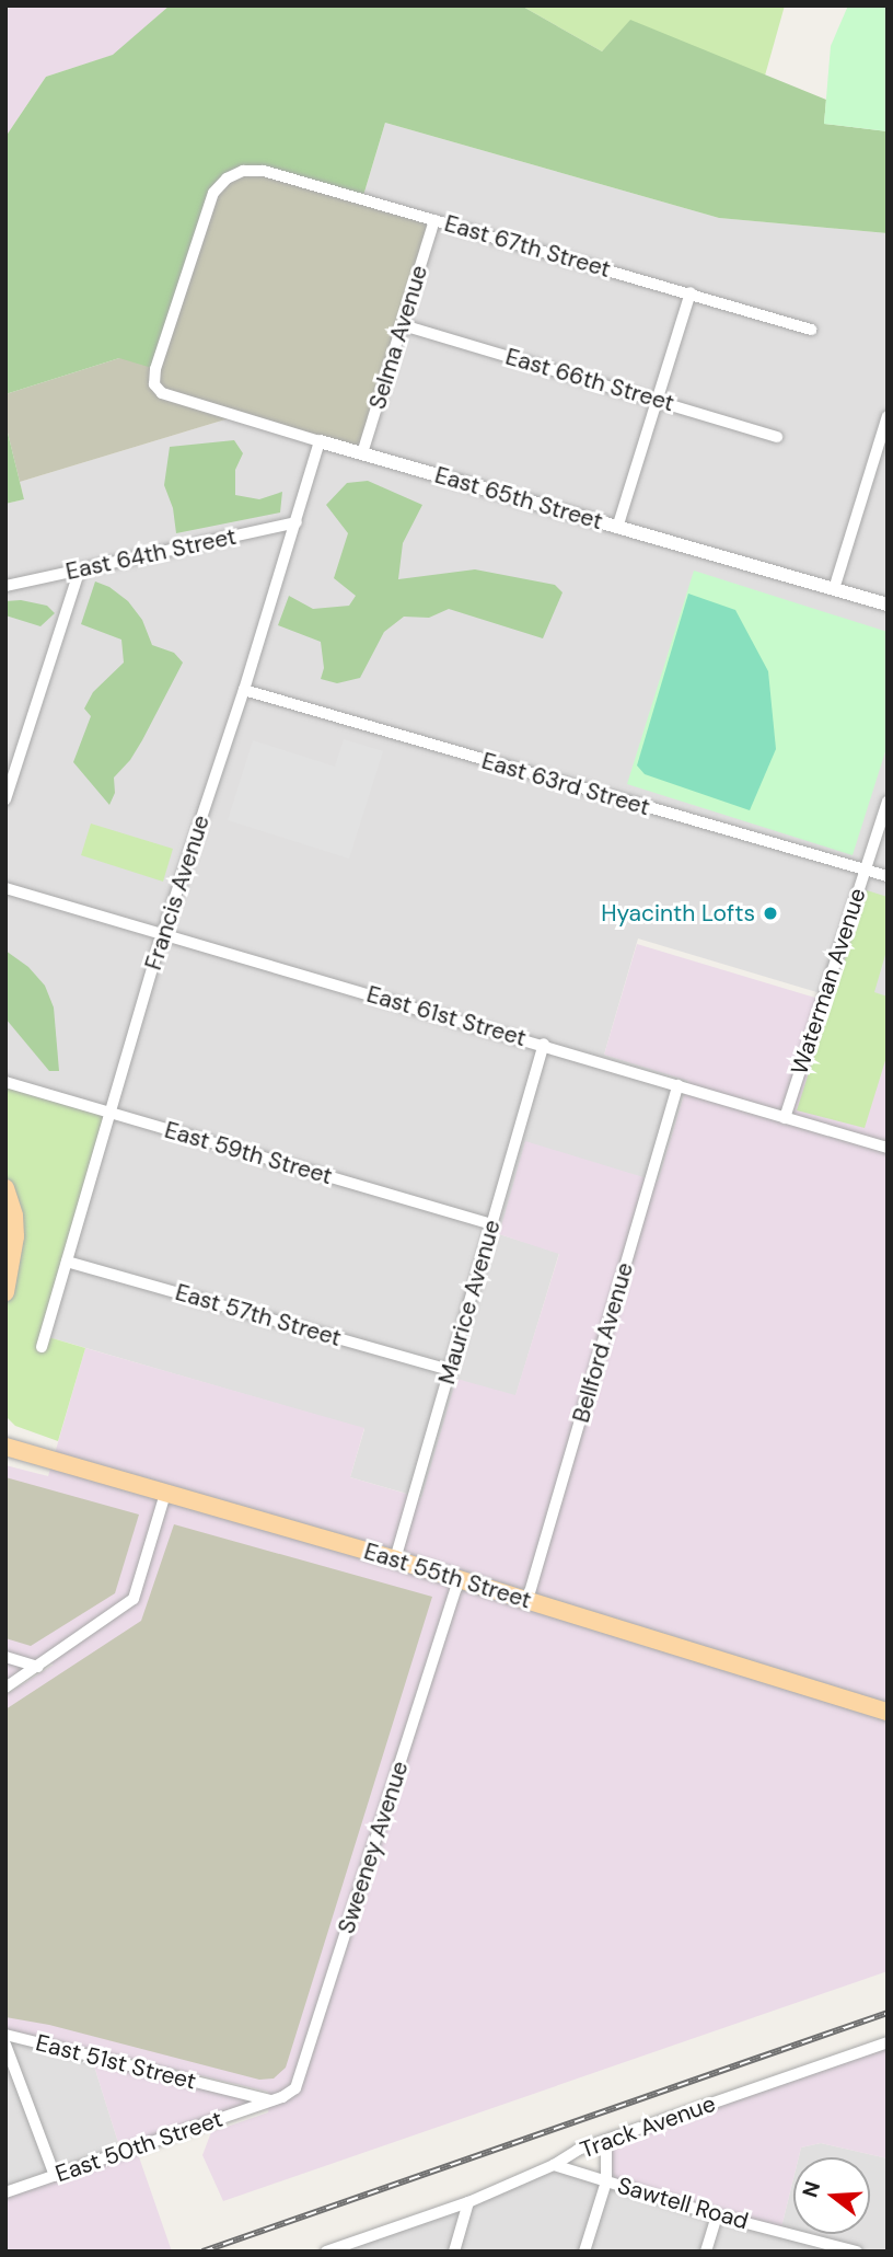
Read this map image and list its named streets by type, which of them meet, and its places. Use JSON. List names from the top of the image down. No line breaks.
{"streets":{"main road":["East 55th Street"],"street":["East 67th Street","Selma Avenue","East 66th Street","East 65th Street","East 64th Street","East 63rd Street","Francis Avenue","Waterman Avenue","East 61st Street","East 59th Street","Maurice Avenue","East 57th Street","Bellford Avenue","Sweeney Avenue","East 51st Street","Track Avenue","East 50th Street","Sawtell Road"]},"crossings":[["East 67th Street","Selma Avenue"],["East 67th Street","East 65th Street"],["Selma Avenue","East 66th Street"],["Selma Avenue","East 65th Street"],["East 65th Street","Francis Avenue"],["East 64th Street","Francis Avenue"],["East 63rd Street","Francis Avenue"],["East 63rd Street","Waterman Avenue"],["Francis Avenue","East 61st Street"],["Francis Avenue","East 59th Street"],["Francis Avenue","East 57th Street"],["Waterman Avenue","East 61st Street"],["East 61st Street","Maurice Avenue"],["East 61st Street","Bellford Avenue"],["East 59th Street","Maurice Avenue"],["Maurice Avenue","East 57th Street"],["Maurice Avenue","East 55th Street"],["Bellford Avenue","East 55th Street"],["East 55th Street","Sweeney Avenue"],["Sweeney Avenue","East 51st Street"],["Sweeney Avenue","East 50th Street"],["East 51st Street","East 50th Street"],["Track Avenue","Sawtell Road"]],"places":["Hyacinth Lofts"],"north":"left"}
